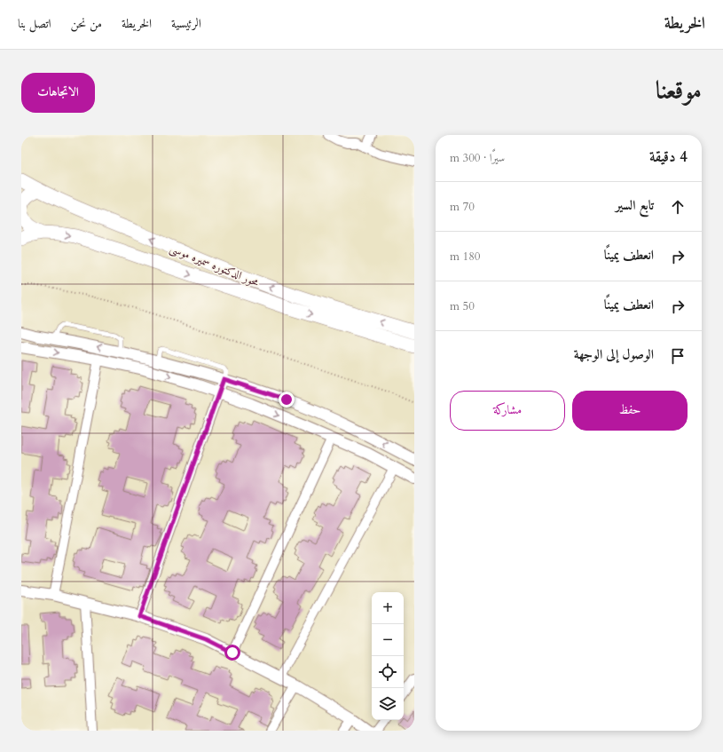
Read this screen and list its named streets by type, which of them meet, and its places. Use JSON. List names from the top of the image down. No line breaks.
{"streets":{"main road":["محور الدكتوره سميره موسى"]},"page":{"header":"الخريطة","nav":["الرئيسية","الخريطة","من نحن","اتصل بنا"],"title":"موقعنا","buttons":["الاتجاهات",["حفظ","مشاركة"]],"heading":["4 دقيقة","سيرًا · 300 m"],"list":[["تابع السير","70 m"],["انعطف يمينًا","180 m"],["انعطف يمينًا","50 m"],"الوصول إلى الوجهة"],"map_buttons":["+","−"]}}
